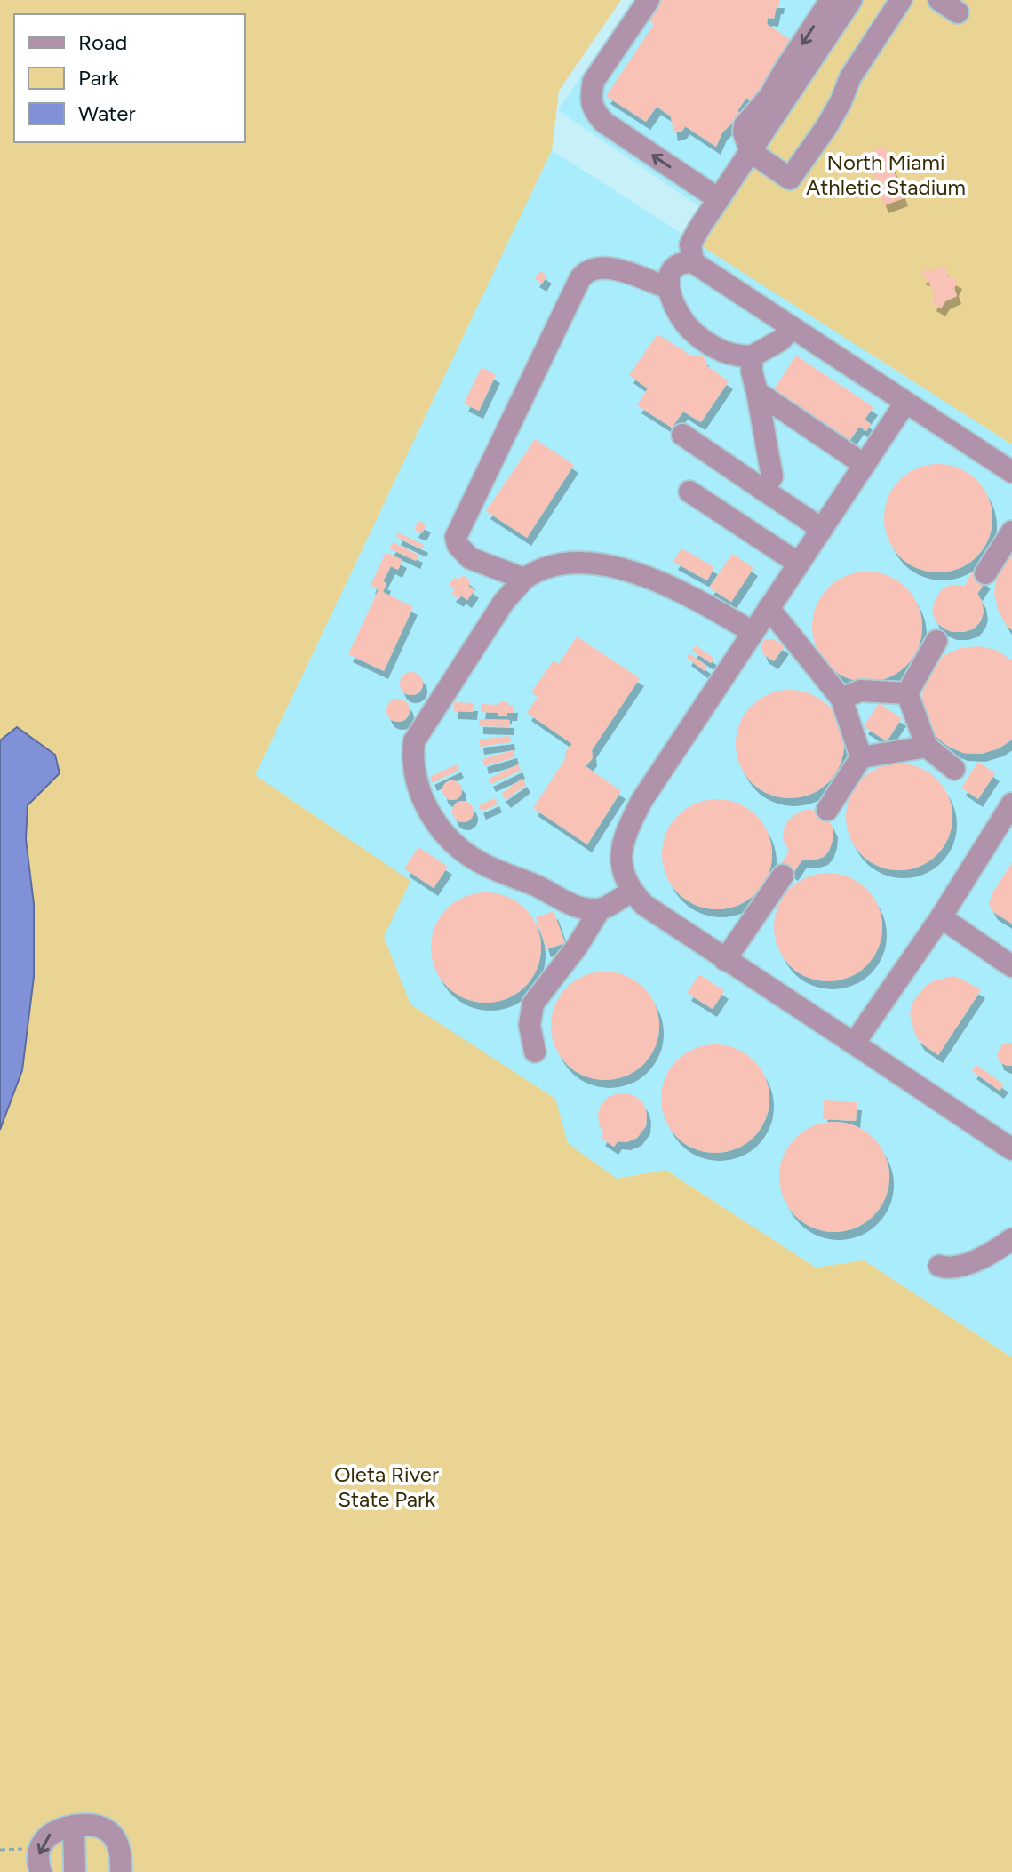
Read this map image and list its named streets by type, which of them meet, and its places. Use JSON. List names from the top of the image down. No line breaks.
{"parks":["North Miami Athletic Stadium","Oleta River State Park"],"legend":["Road","Park","Water"]}
